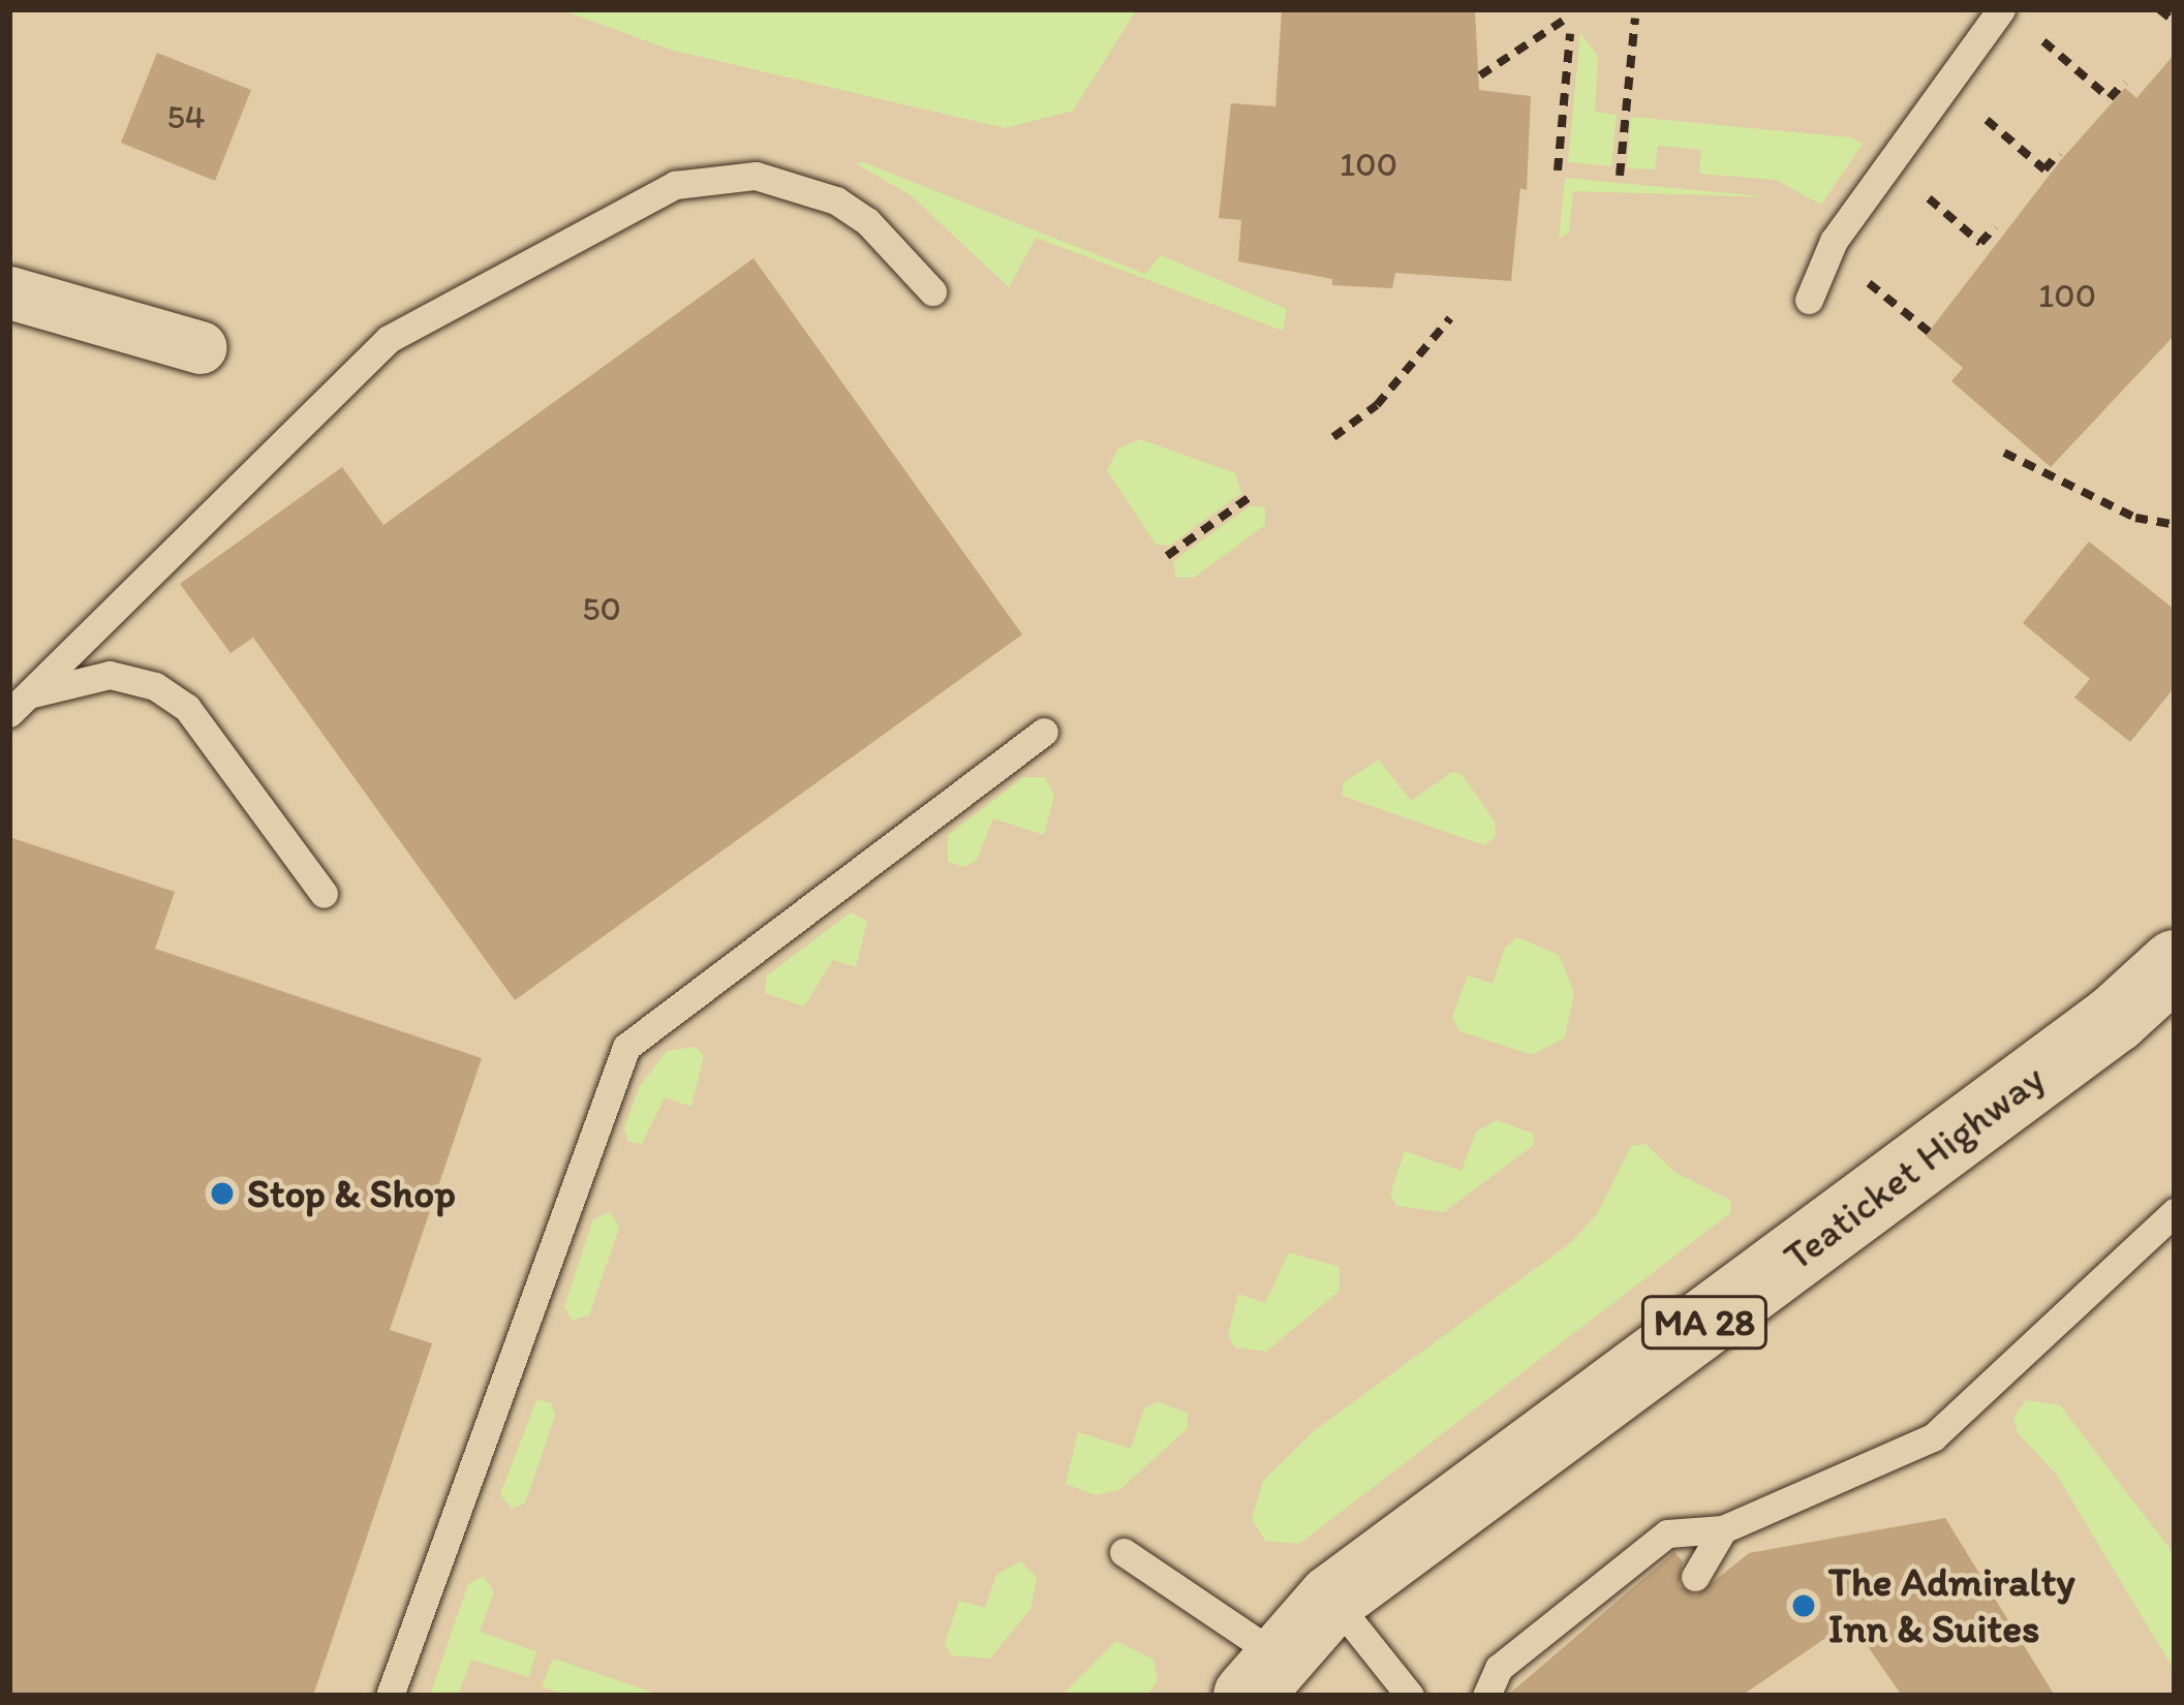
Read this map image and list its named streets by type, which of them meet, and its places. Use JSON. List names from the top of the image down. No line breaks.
{"streets":{"main road":["Teaticket Highway","MA 28"]},"places":["Stop & Shop","The Admiralty Inn & Suites"],"house_numbers":["54","100","100","50"]}
